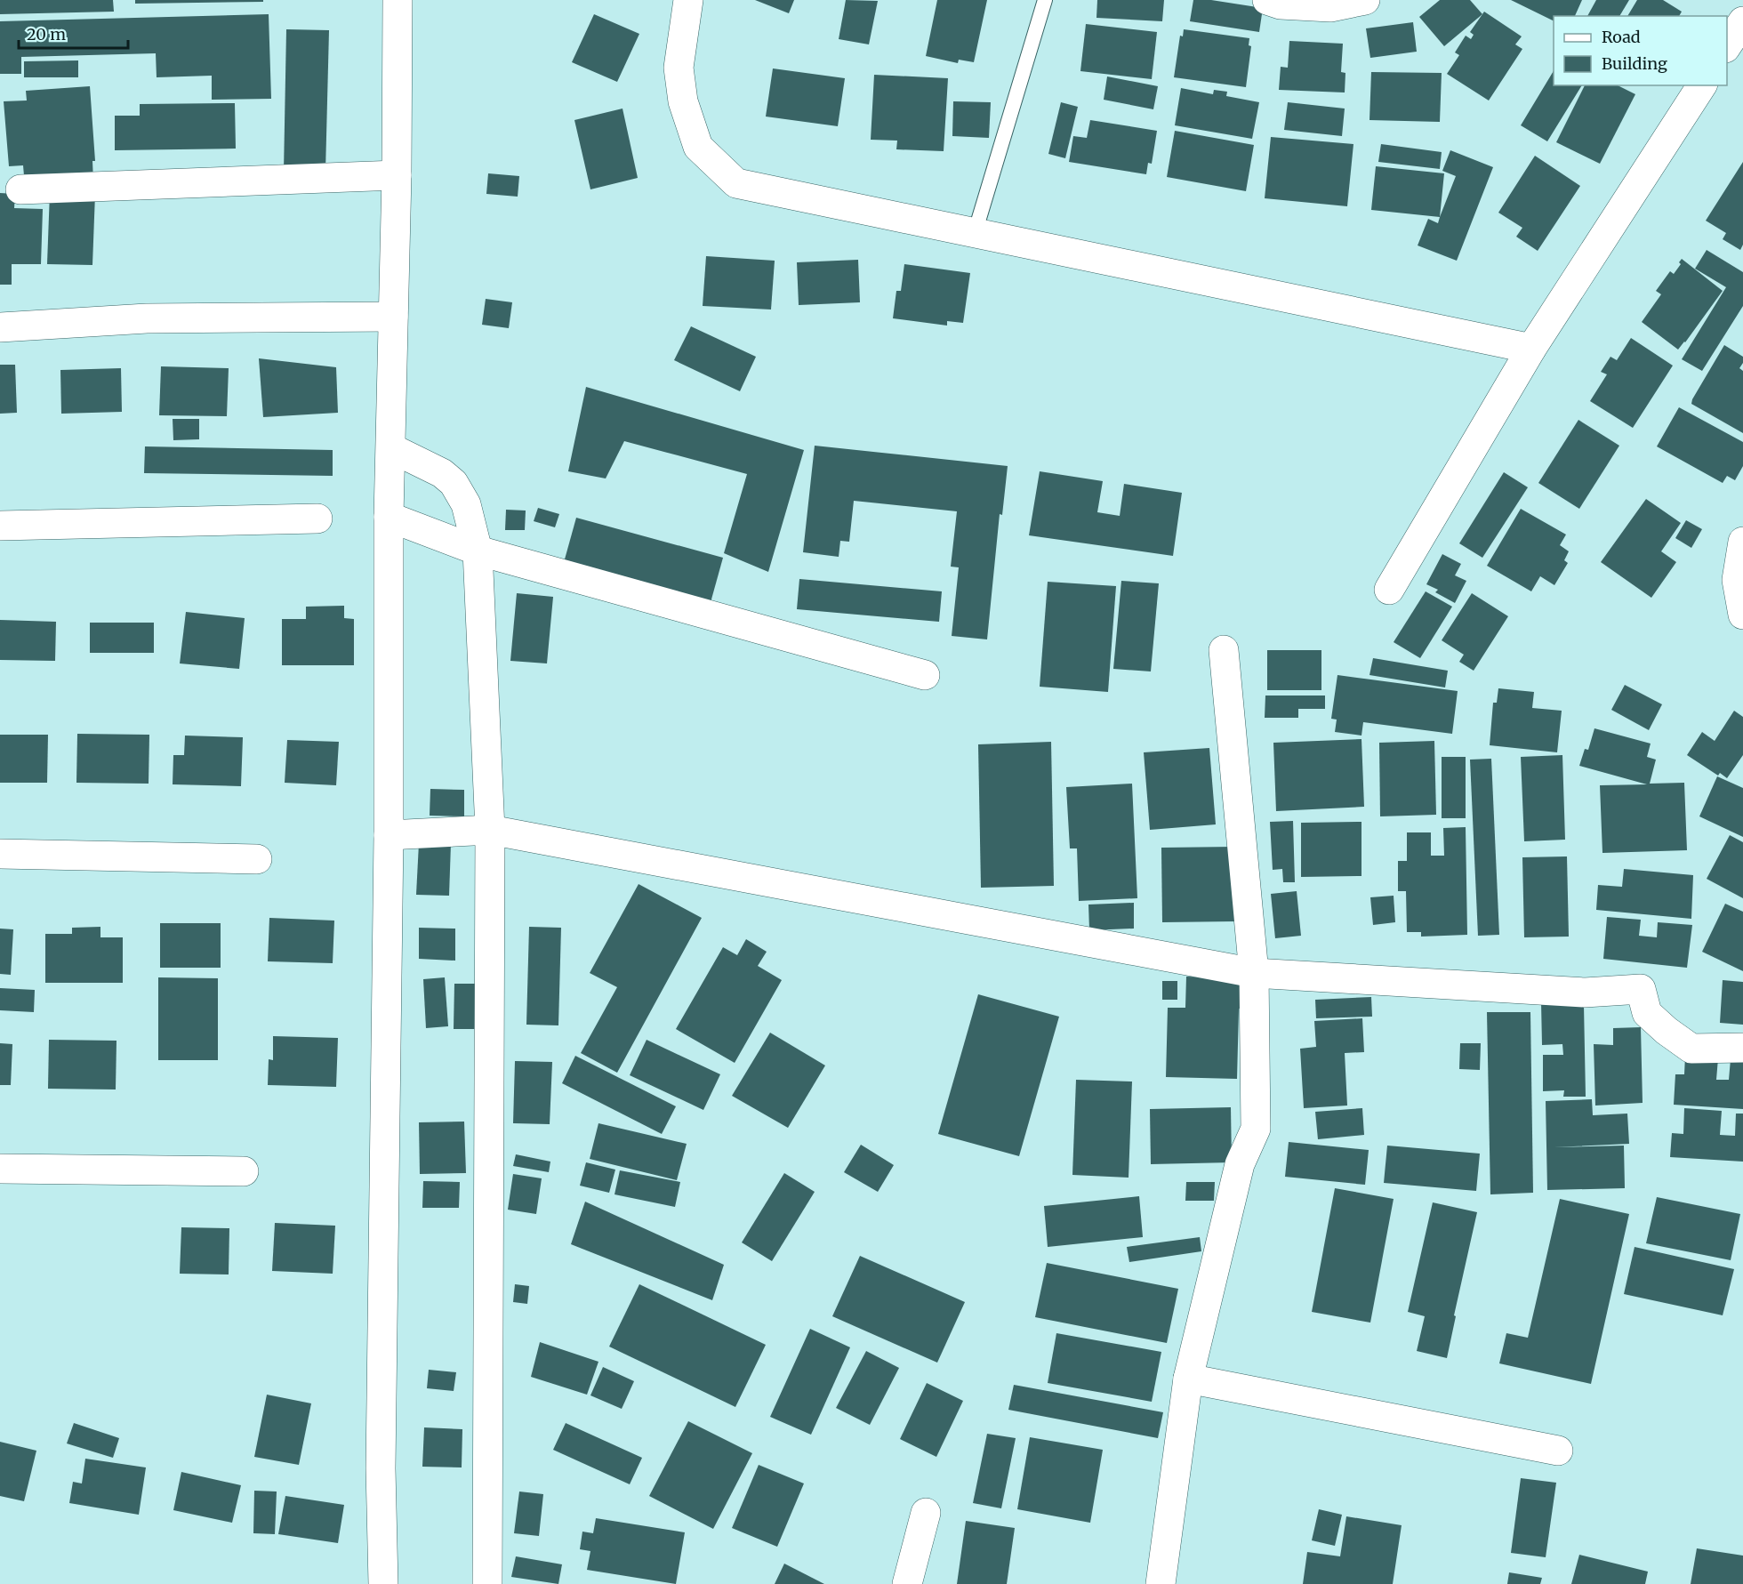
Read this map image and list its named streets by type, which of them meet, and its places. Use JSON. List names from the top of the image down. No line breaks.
{"legend":["Road","Building"],"scale_bar":"20 m"}
